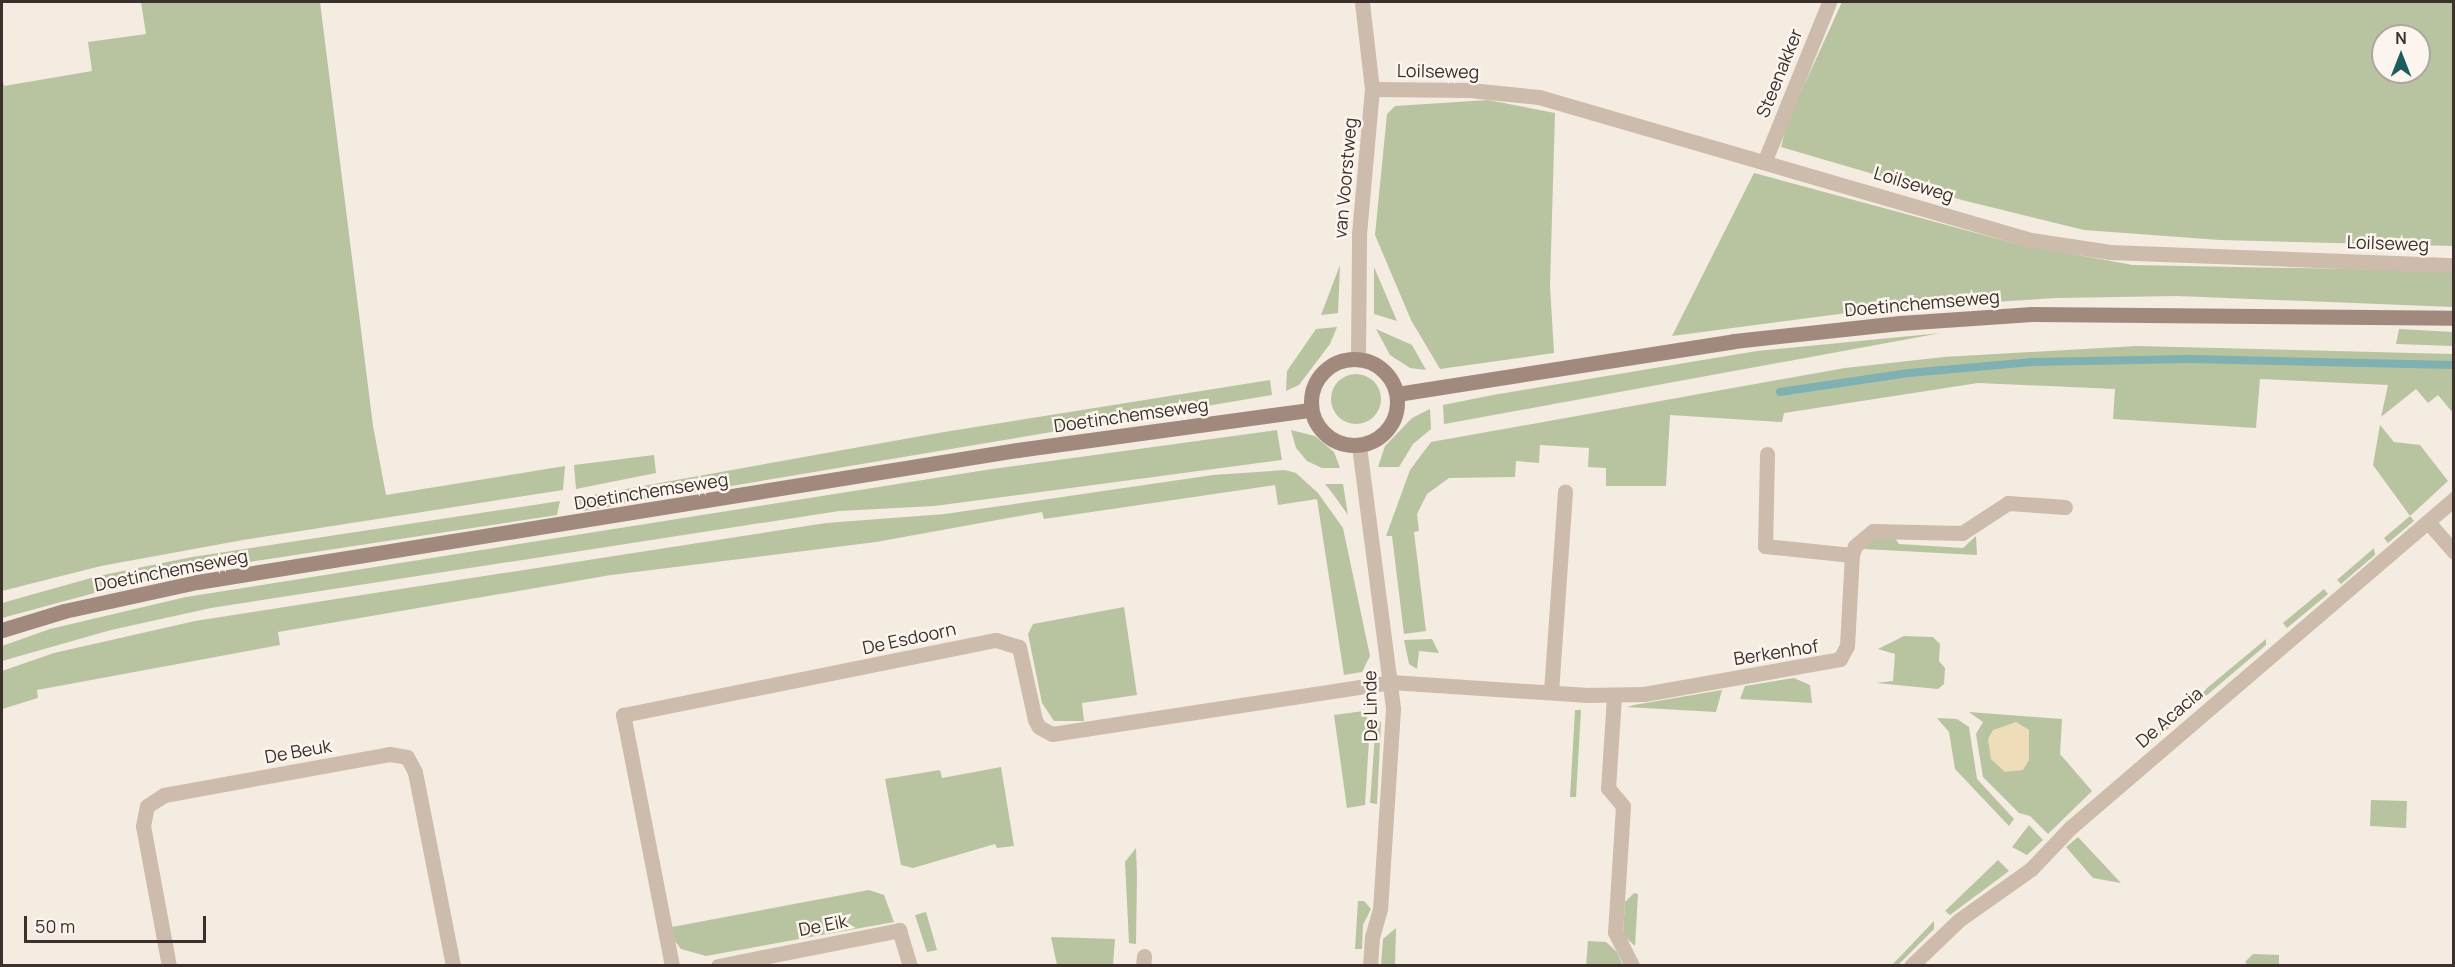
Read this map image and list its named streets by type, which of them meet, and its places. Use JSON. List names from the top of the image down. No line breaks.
{"streets":{"main road":["Doetinchemseweg"],"street":["Loilseweg","Steenakker","van Voorstweg","De Esdoorn","Berkenhof","De Linde","De Acacia","De Beuk","De Eik"]},"crossings":[["Loilseweg","Steenakker"],["Loilseweg","van Voorstweg"],["van Voorstweg","Doetinchemseweg"],["van Voorstweg","De Linde"],["Doetinchemseweg","De Linde"],["De Esdoorn","Berkenhof"],["De Esdoorn","De Linde"],["Berkenhof","De Linde"]],"scale_bar":"50 m","north":"top"}
